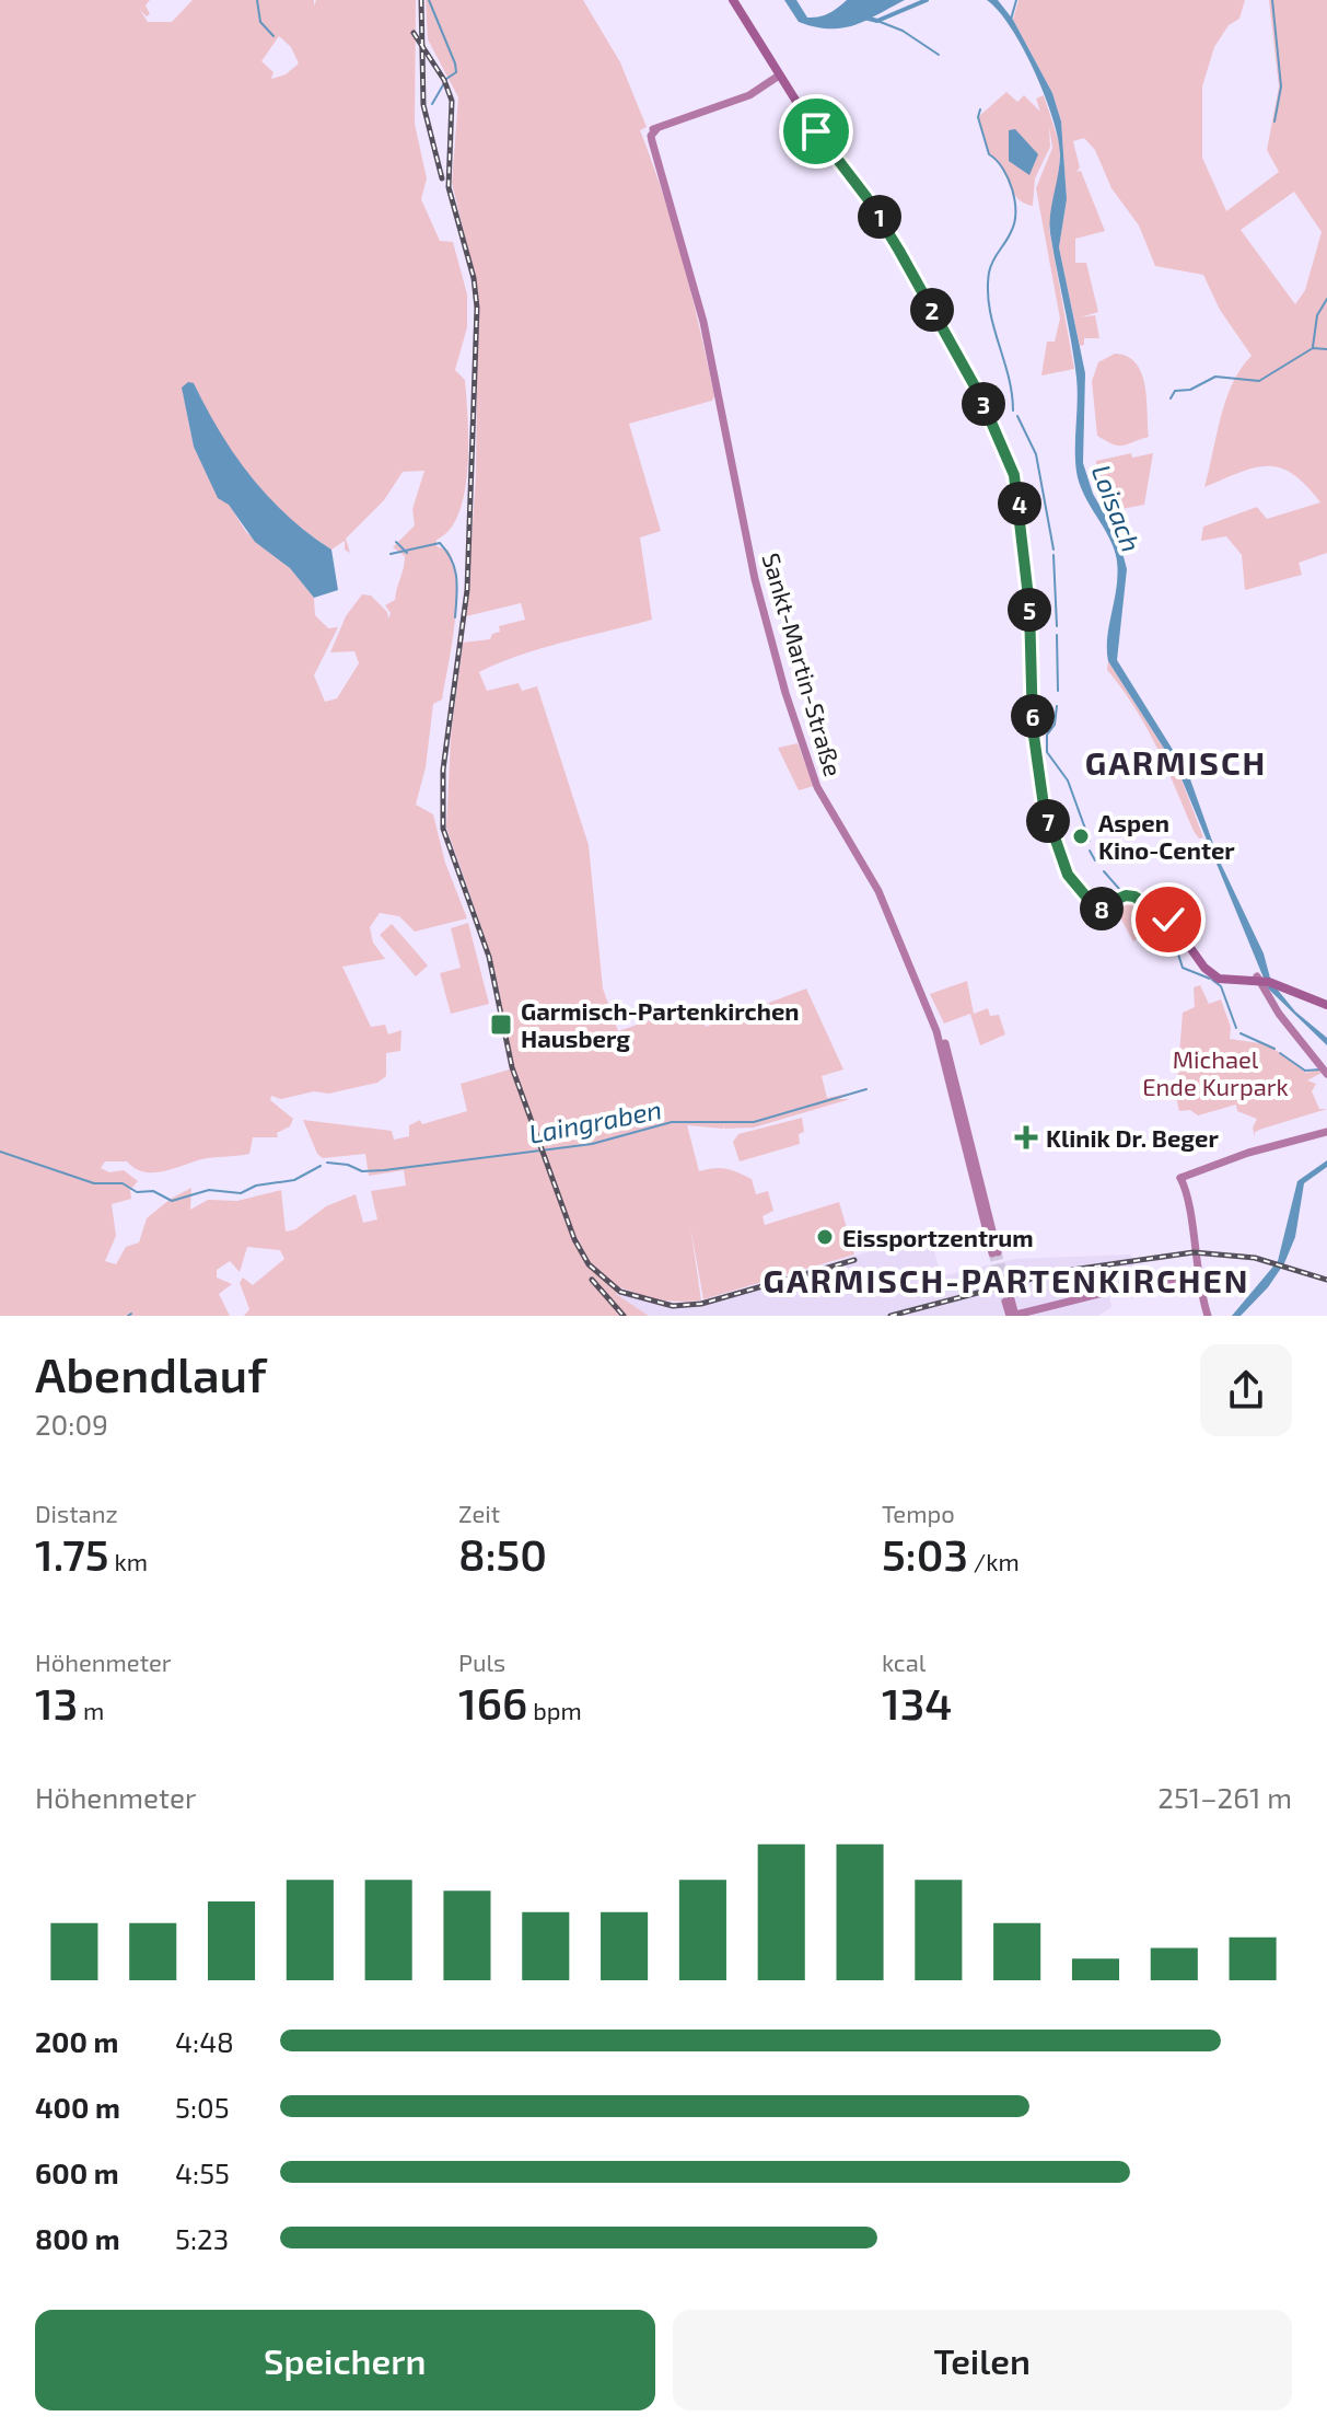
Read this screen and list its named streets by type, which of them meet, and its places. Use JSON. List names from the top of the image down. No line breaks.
{"streets":{"main road":["Sankt-Martin-Straße"]},"districts":["GARMISCH","GARMISCH-PARTENKIRCHEN"],"water":["Loisach","Laingraben"],"parks":["Michael Ende Kurpark"],"places":{"other":["Aspen Kino-Center","Eissportzentrum"],"transit":["Garmisch-Partenkirchen Hausberg"],"health":["Klinik Dr. Beger"]},"page":{"pins":["1","2","3","4","5","6","7","8"],"heading":["Abendlauf","20:09"],"stats":[["Distanz","1.75 km"],["Zeit","8:50"],["Tempo","5:03 /km"],["Höhenmeter","13 m"],["Puls","166 bpm"],["kcal","134"]],"chart":["Höhenmeter","251–261 m"],"list":[{"name":"200 m","note":"4:48"},{"name":"400 m","note":"5:05"},{"name":"600 m","note":"4:55"},{"name":"800 m","note":"5:23"}],"buttons":["Speichern","Teilen"]}}
